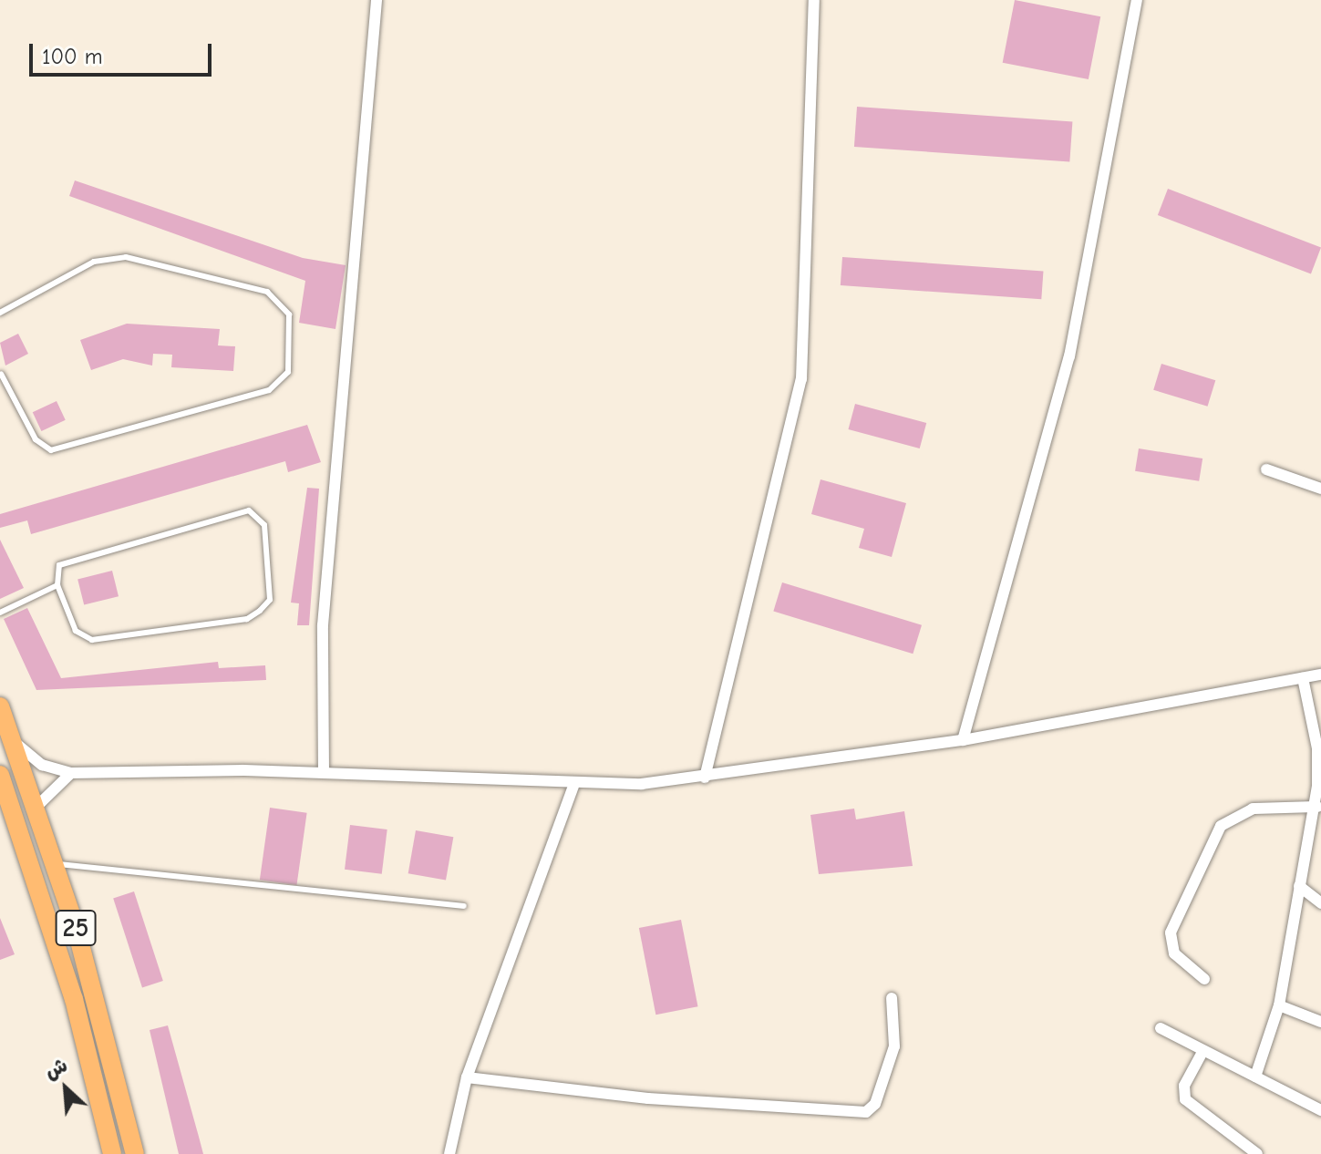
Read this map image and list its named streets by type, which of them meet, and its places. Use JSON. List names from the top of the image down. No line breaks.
{"streets":{"main road":["25"]},"scale_bar":"100 m","north":"top left"}
